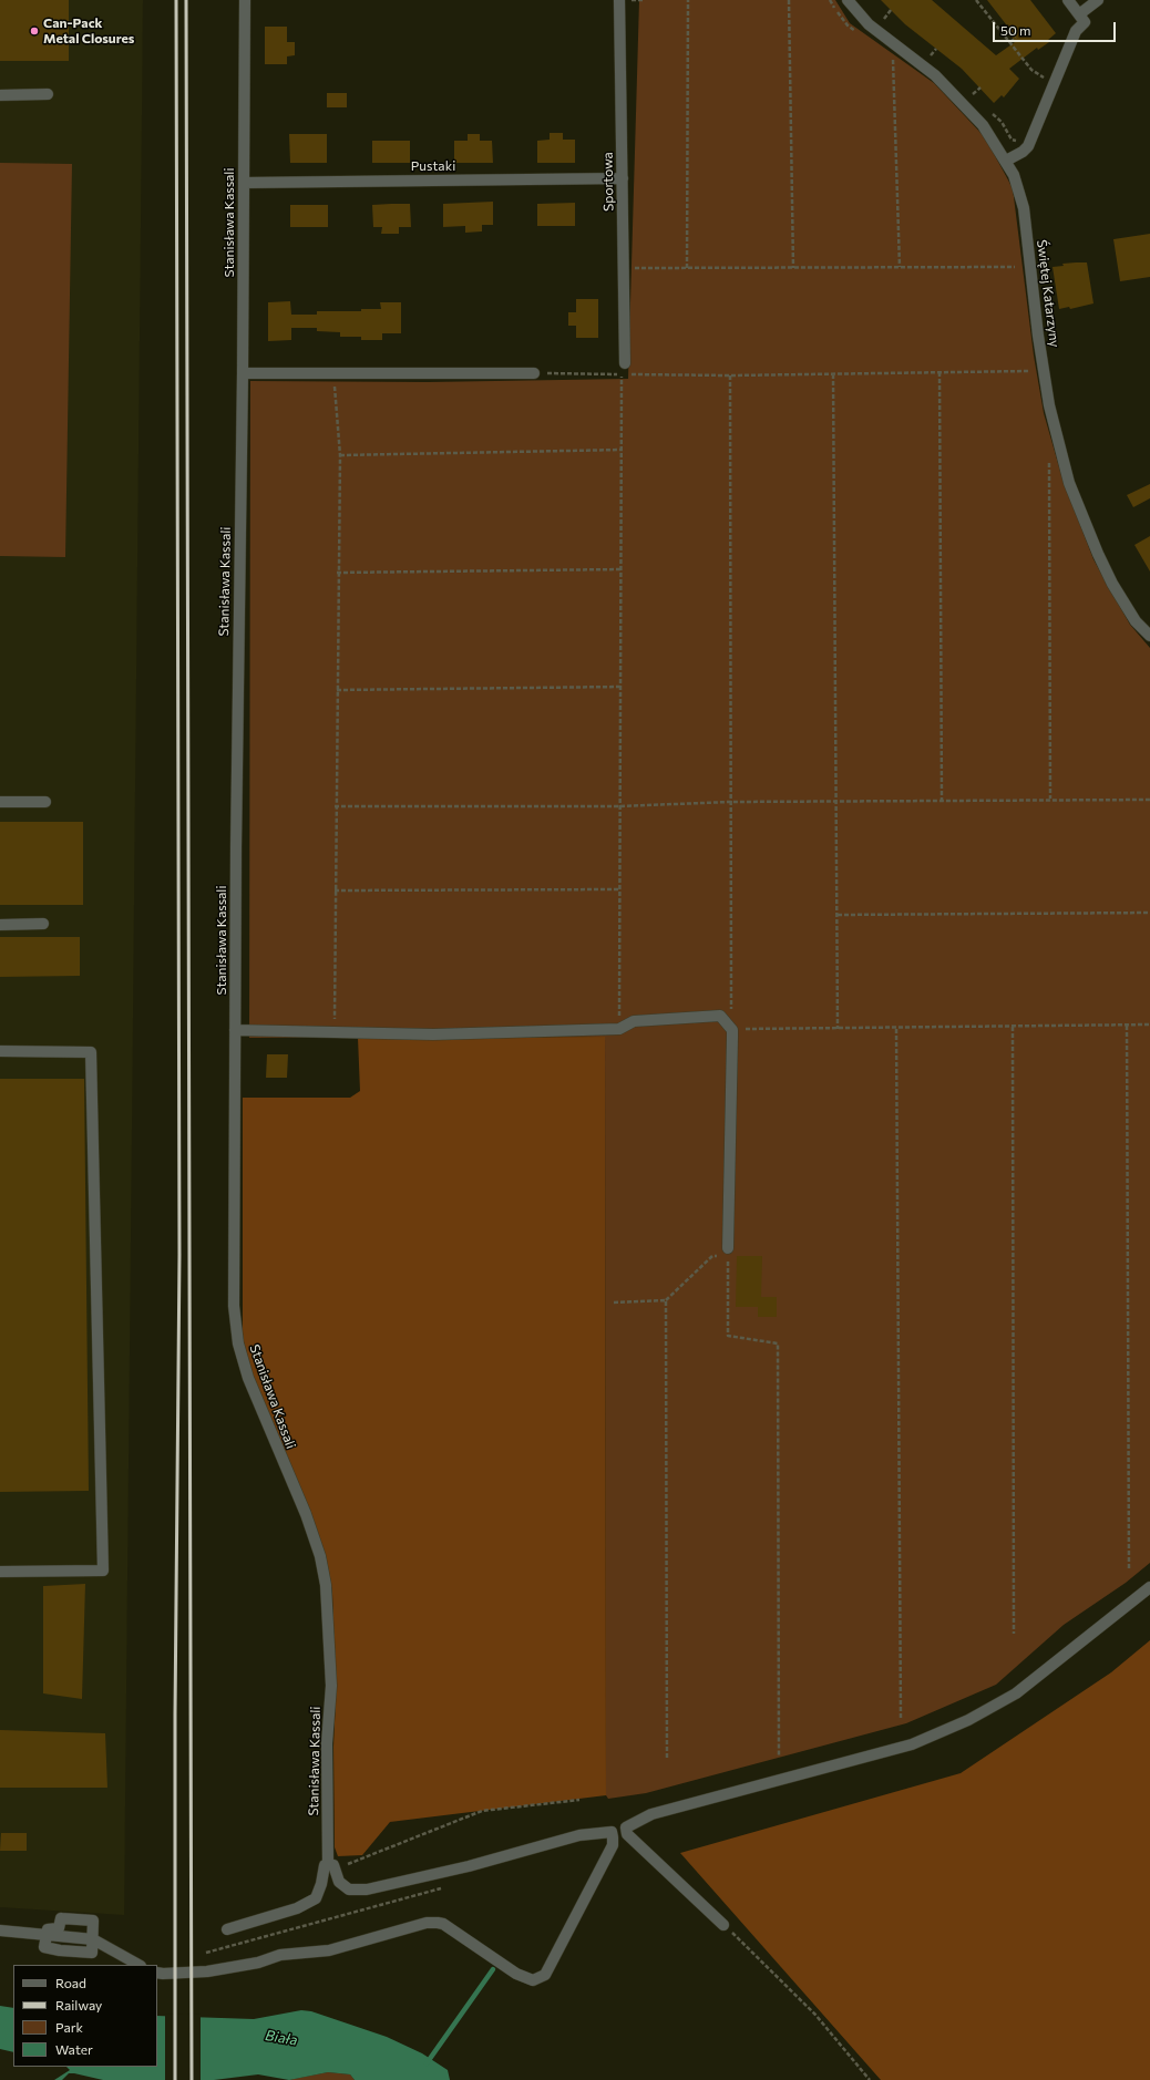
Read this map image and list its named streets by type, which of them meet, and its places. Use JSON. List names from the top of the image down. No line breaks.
{"streets":{"street":["Pustaki","Sportowa","Stanisława Kassali","Świętej Katarzyny"]},"crossings":[["Pustaki","Sportowa"],["Pustaki","Stanisława Kassali"]],"water":["Biała"],"places":["Can-Pack Metal Closures"],"legend":["Road","Railway","Park","Water"],"scale_bar":"50 m"}
